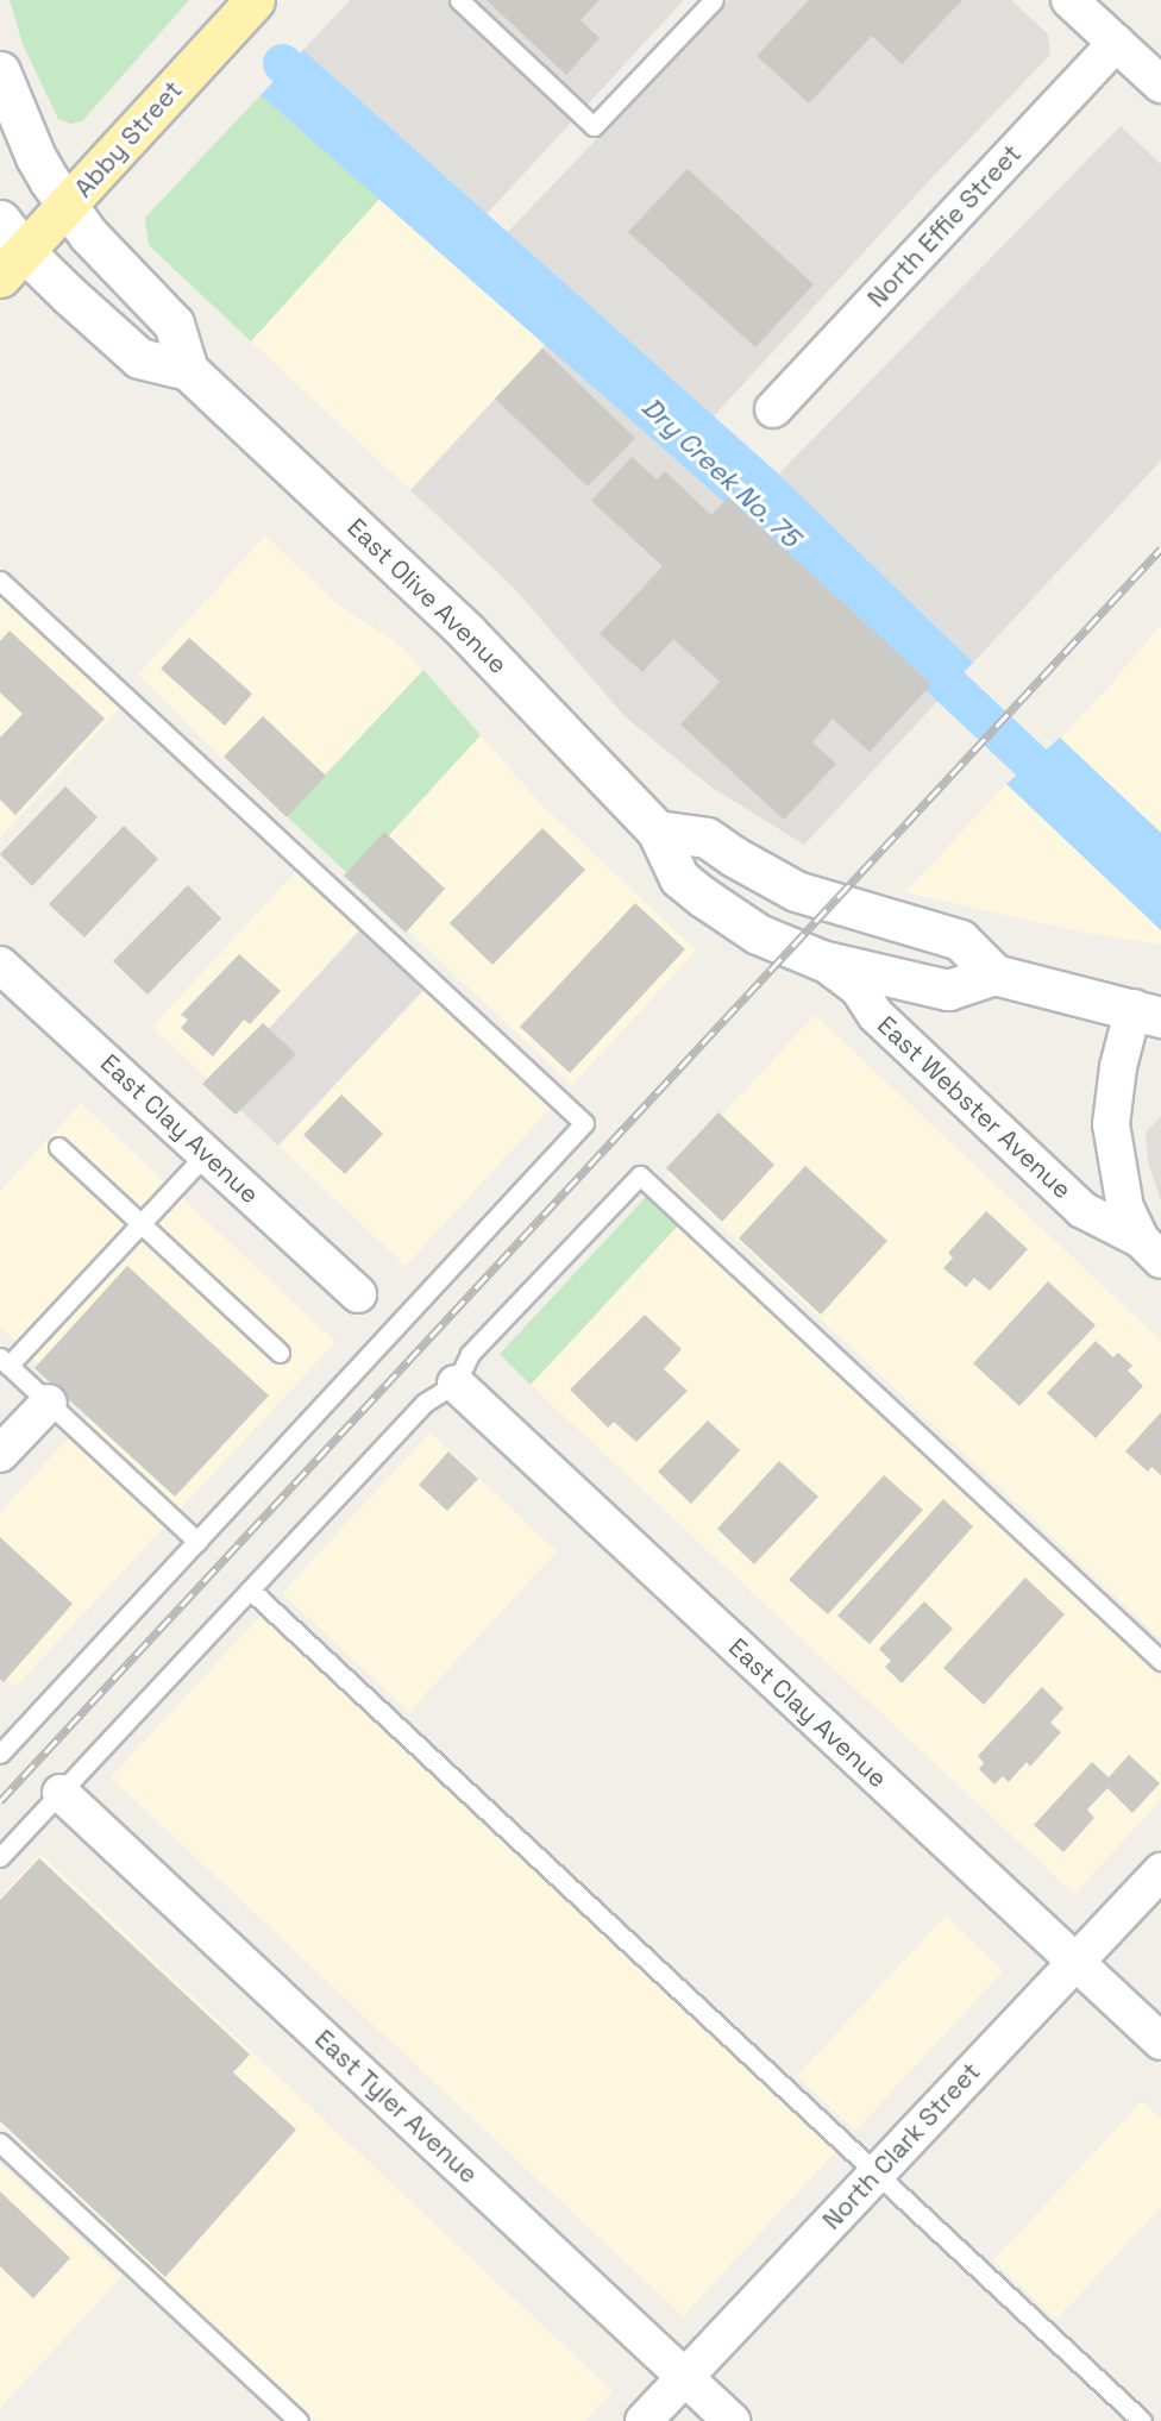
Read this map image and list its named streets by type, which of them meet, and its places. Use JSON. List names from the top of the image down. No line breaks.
{"streets":{"main road":["Abby Street","East Olive Avenue"],"street":["North Effie Street","East Webster Avenue","East Clay Avenue","East Tyler Avenue","North Clark Street"]},"crossings":[["Abby Street","East Olive Avenue"],["East Olive Avenue","East Webster Avenue"],["East Clay Avenue","North Clark Street"],["East Tyler Avenue","North Clark Street"]],"water":["Dry Creek No. 75"]}
